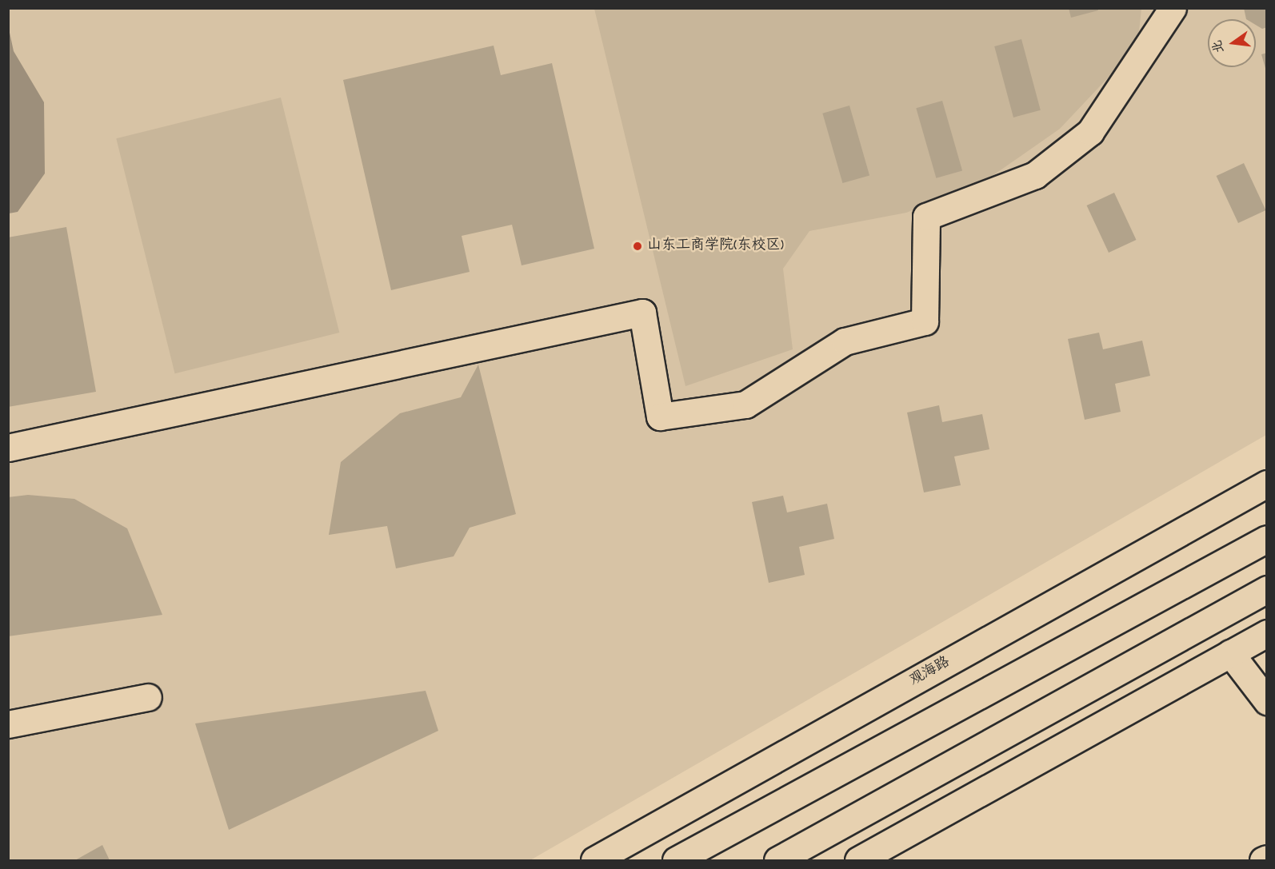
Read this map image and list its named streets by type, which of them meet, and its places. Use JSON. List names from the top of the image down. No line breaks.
{"streets":{"main road":["观海路"]},"places":["山东工商学院(东校区)"],"north":"left"}
